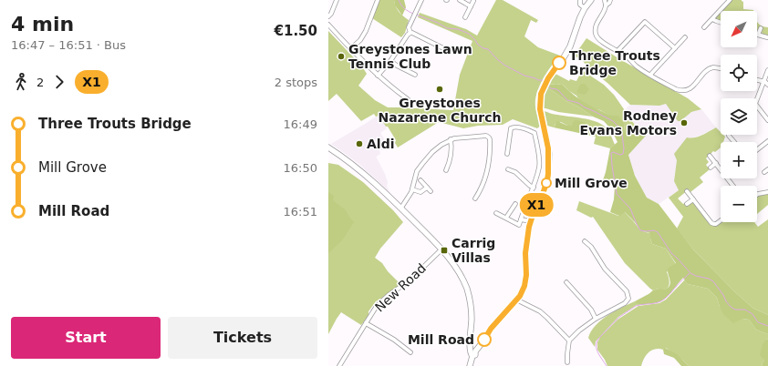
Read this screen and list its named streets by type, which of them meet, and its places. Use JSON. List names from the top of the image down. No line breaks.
{"streets":{"street":["New Road"]},"places":{"other":["Greystones Lawn Tennis Club","Three Trouts Bridge","Greystones Nazarene Church","Rodney Evans Motors","Aldi","Mill Grove","Mill Road"],"transit":["Carrig Villas"]},"lines":["bus line X1"],"north":"bottom left","page":{"heading":["4 min","16:47 – 16:51 · Bus","€1.50"],"on_map":"X1","map_buttons":["+","−"],"legs":["2","X1","2 stops"],"list":[{"name":"Three Trouts Bridge","value":"16:49"},{"name":"Mill Grove","value":"16:50"},{"name":"Mill Road","value":"16:51"}],"buttons":["Start","Tickets"]}}
